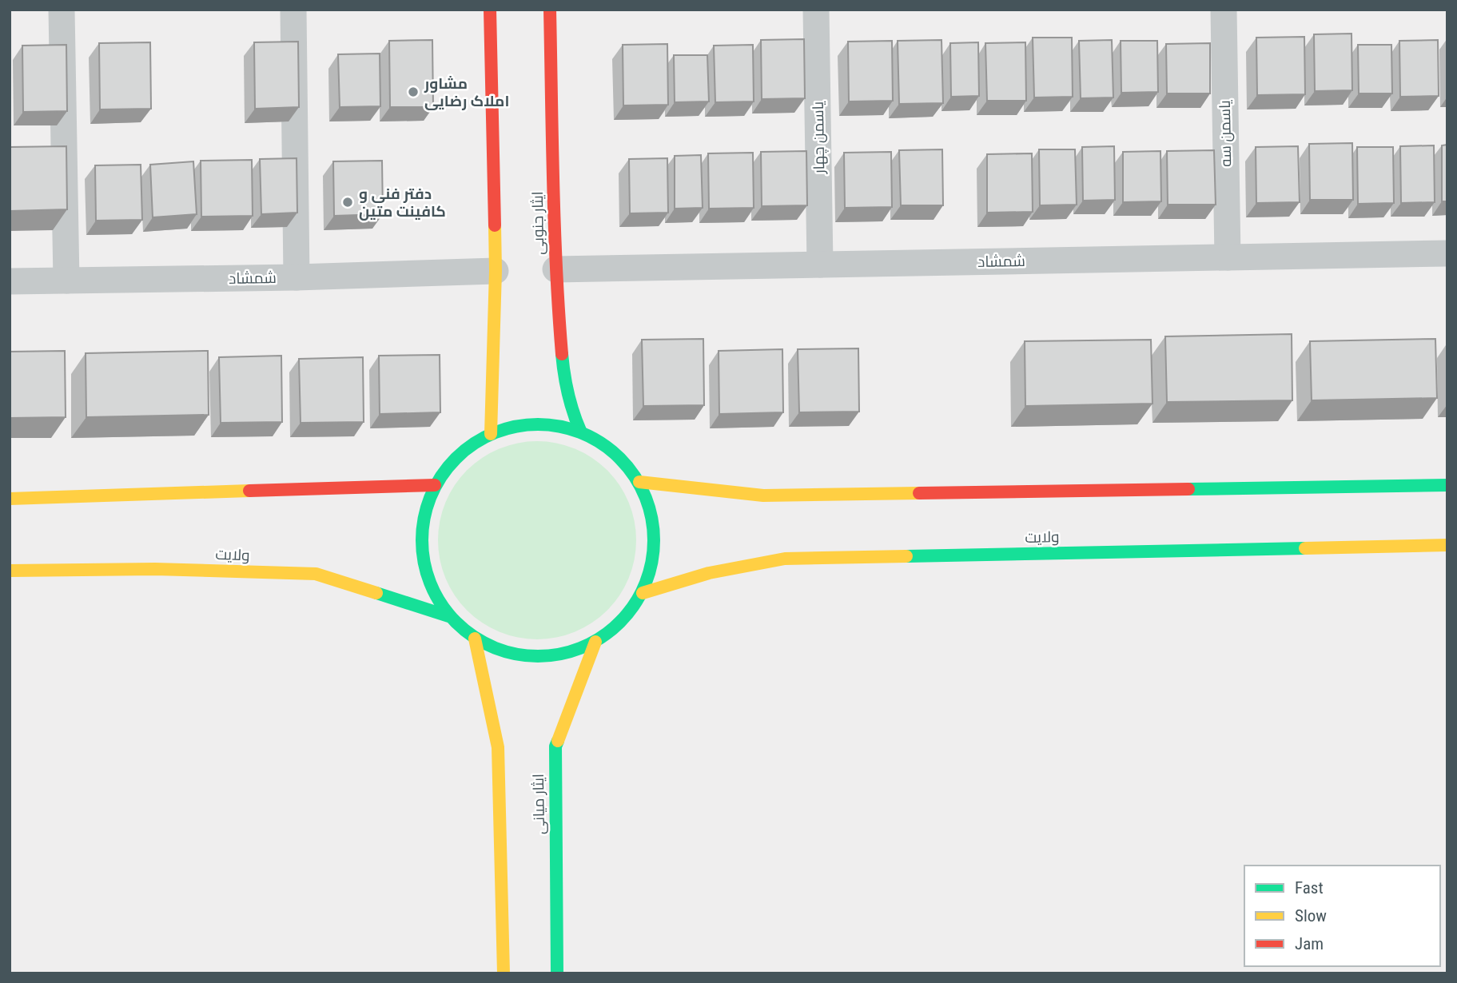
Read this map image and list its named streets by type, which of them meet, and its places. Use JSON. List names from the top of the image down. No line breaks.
{"streets":{"street":["یاسمن سه","یاسمن چهار","ایثار جنوبی","شمشاد","ولایت","ایثار میانی"]},"crossings":[["یاسمن سه","شمشاد"],["یاسمن چهار","شمشاد"],["ایثار جنوبی","شمشاد"]],"places":["مشاور املاک رضایی","دفتر فنی و کافینت متین"],"legend":["Fast","Slow","Jam"]}
